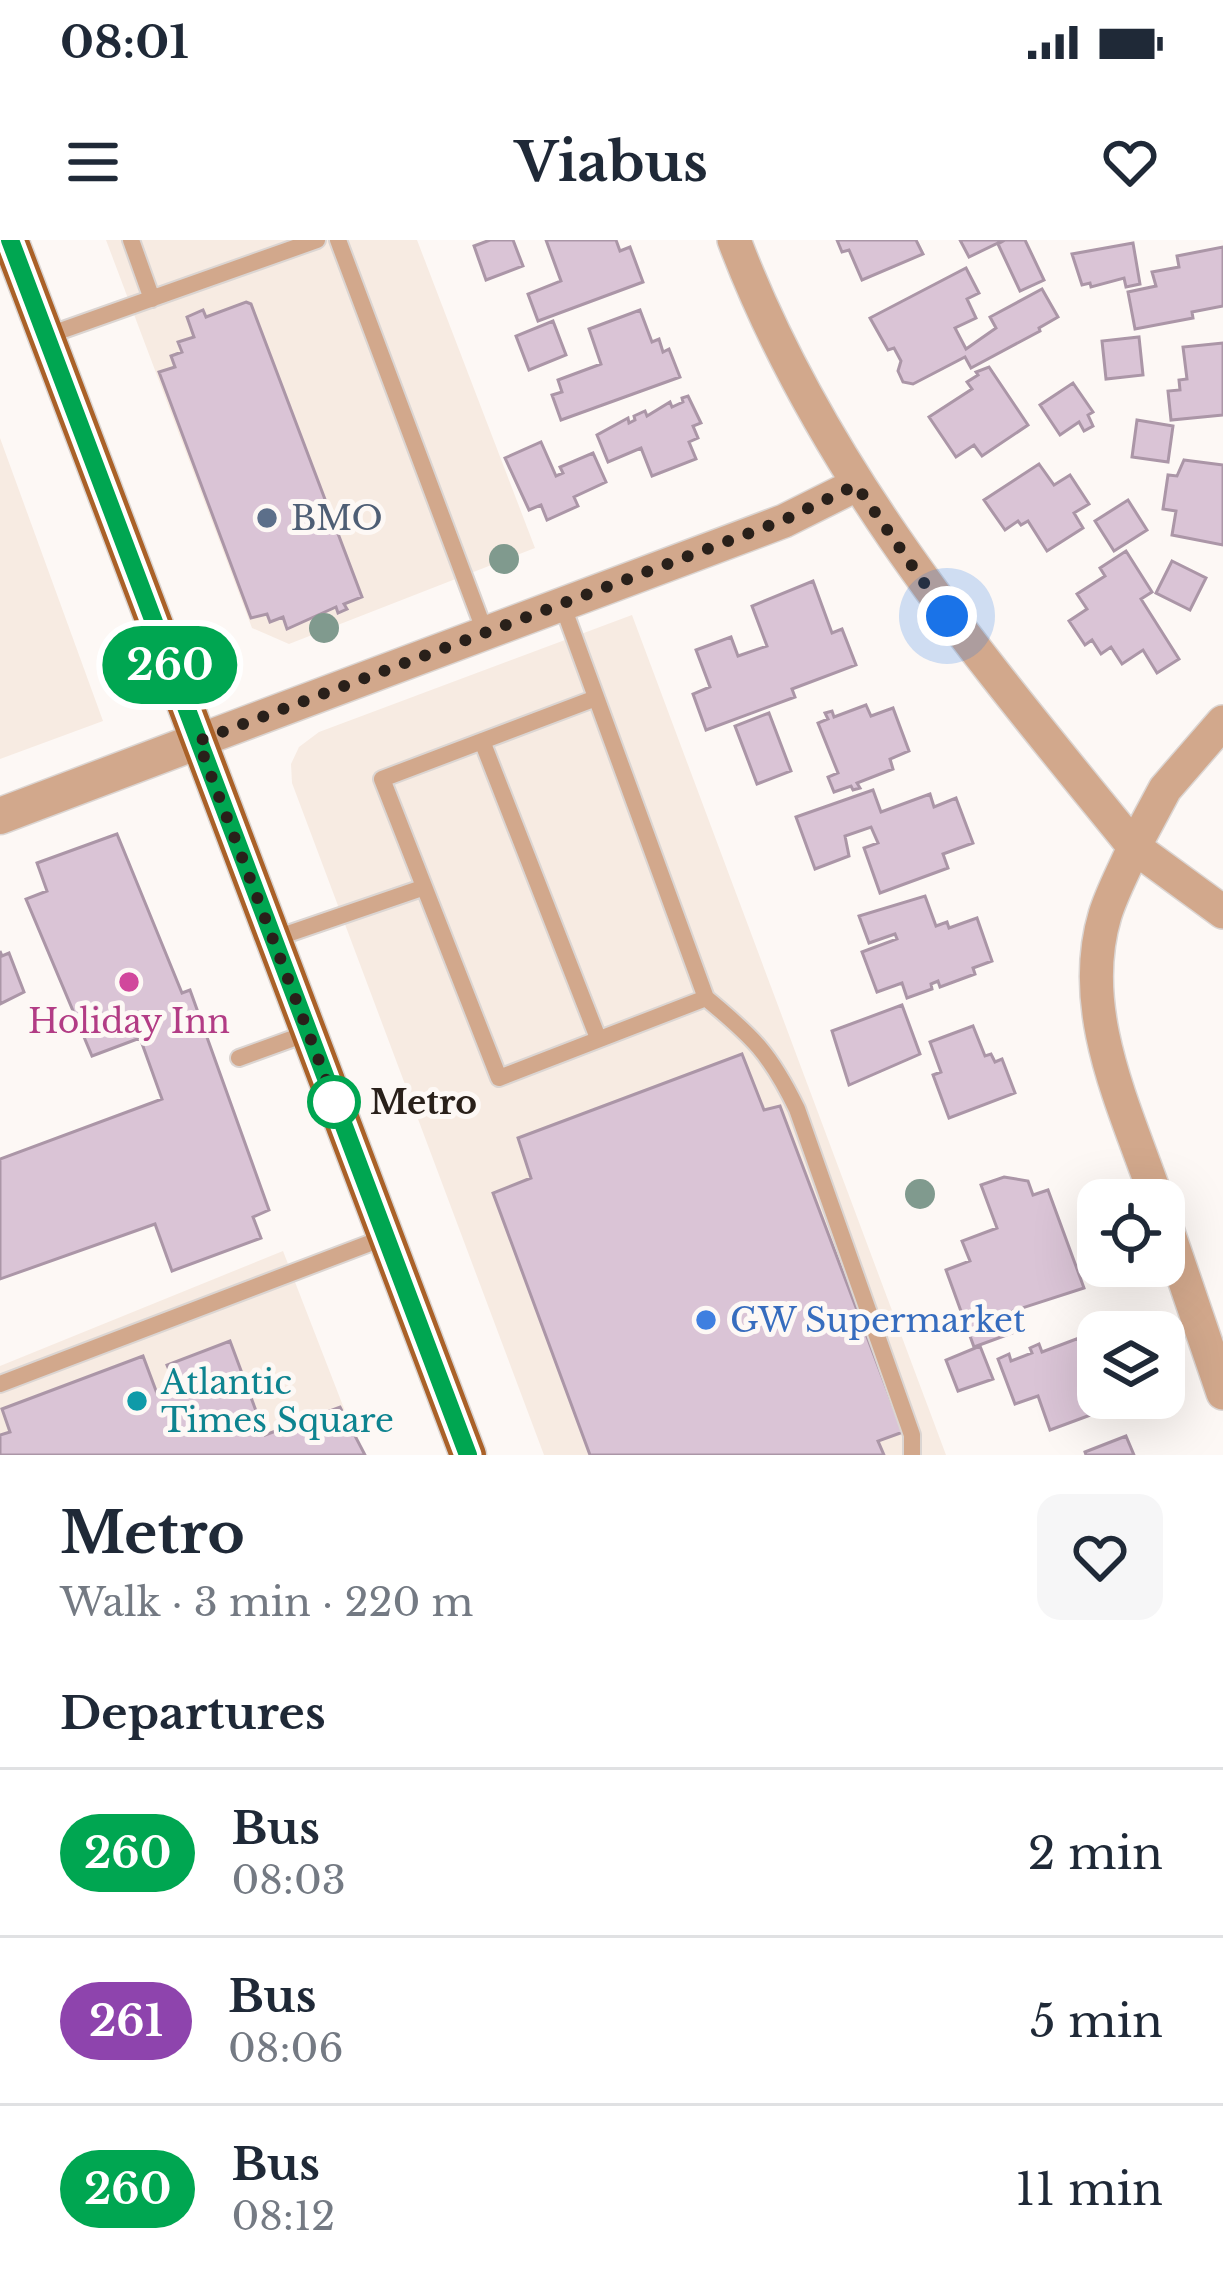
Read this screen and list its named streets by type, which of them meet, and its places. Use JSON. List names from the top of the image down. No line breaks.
{"places":["BMO","Holiday Inn","Metro","GW Supermarket","Atlantic Times Square"],"lines":["bus line 260"],"page":{"status":"08:01","header":"Viabus","on_map":"260","heading":[["Metro","Walk · 3 min · 220 m"],"Departures"],"list":[{"mark":"260","name":"Bus","note":"08:03","value":"2 min"},{"mark":"261","name":"Bus","note":"08:06","value":"5 min"},{"mark":"260","name":"Bus","note":"08:12","value":"11 min"}]}}
